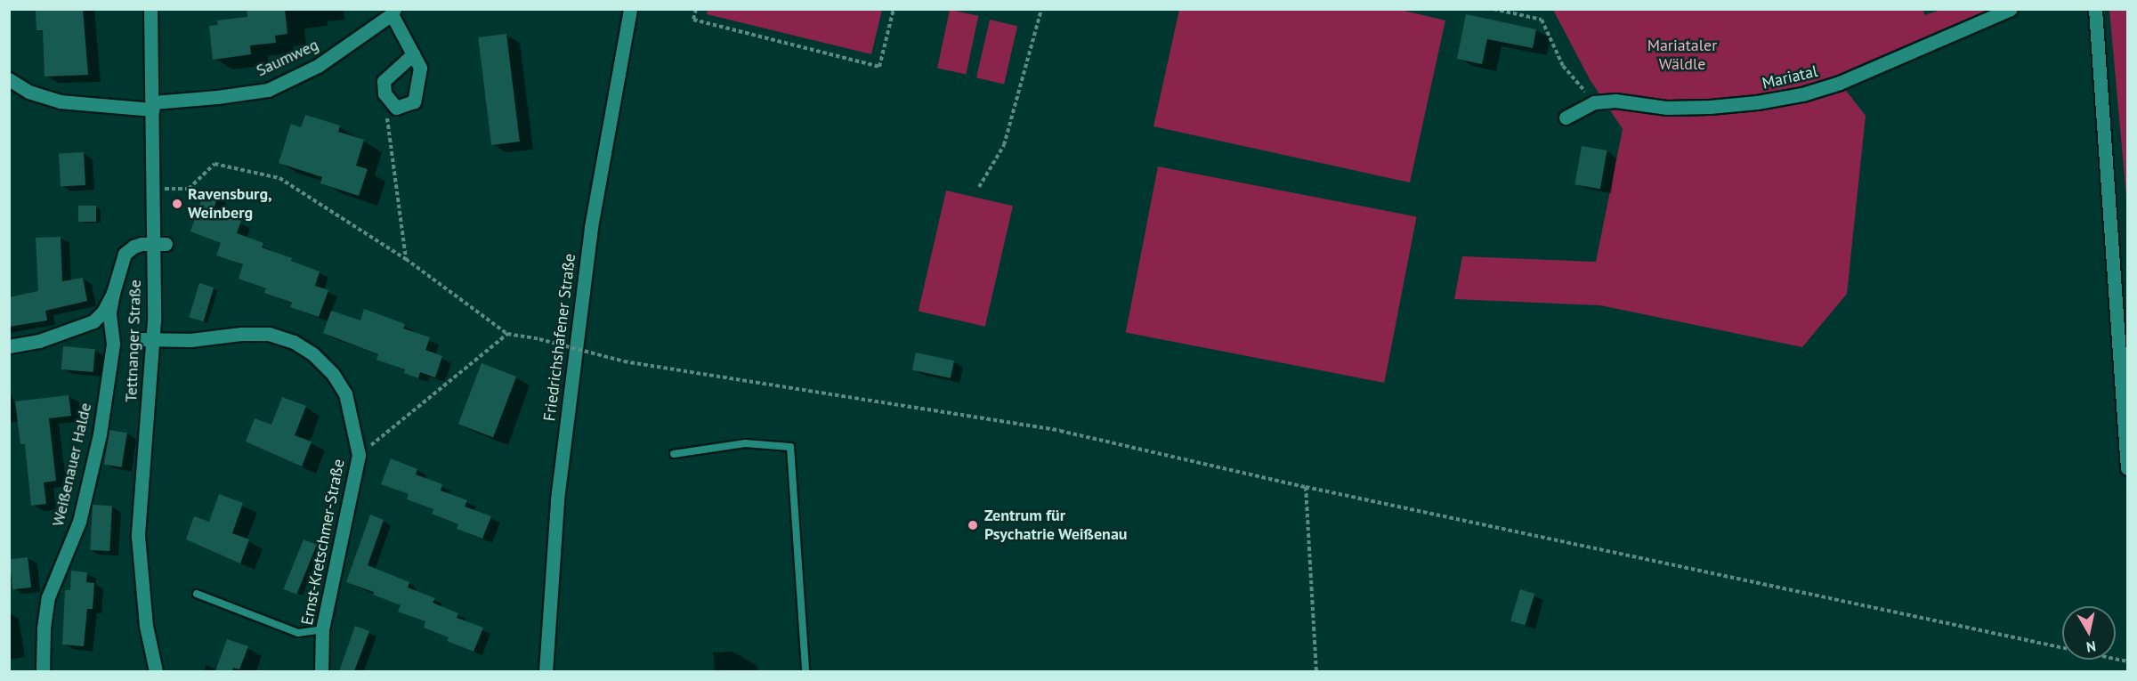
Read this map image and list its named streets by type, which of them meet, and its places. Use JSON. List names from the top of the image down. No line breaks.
{"streets":{"street":["Saumweg","Mariatal","Friedrichshafener Straße","Tettnanger Straße","Weißenauer Halde","Ernst-Kretschmer-Straße"]},"crossings":[["Saumweg","Tettnanger Straße"],["Tettnanger Straße","Ernst-Kretschmer-Straße"]],"parks":["Mariataler Wäldle"],"places":["Ravensburg, Weinberg","Zentrum für Psychatrie Weißenau"],"north":"bottom"}
